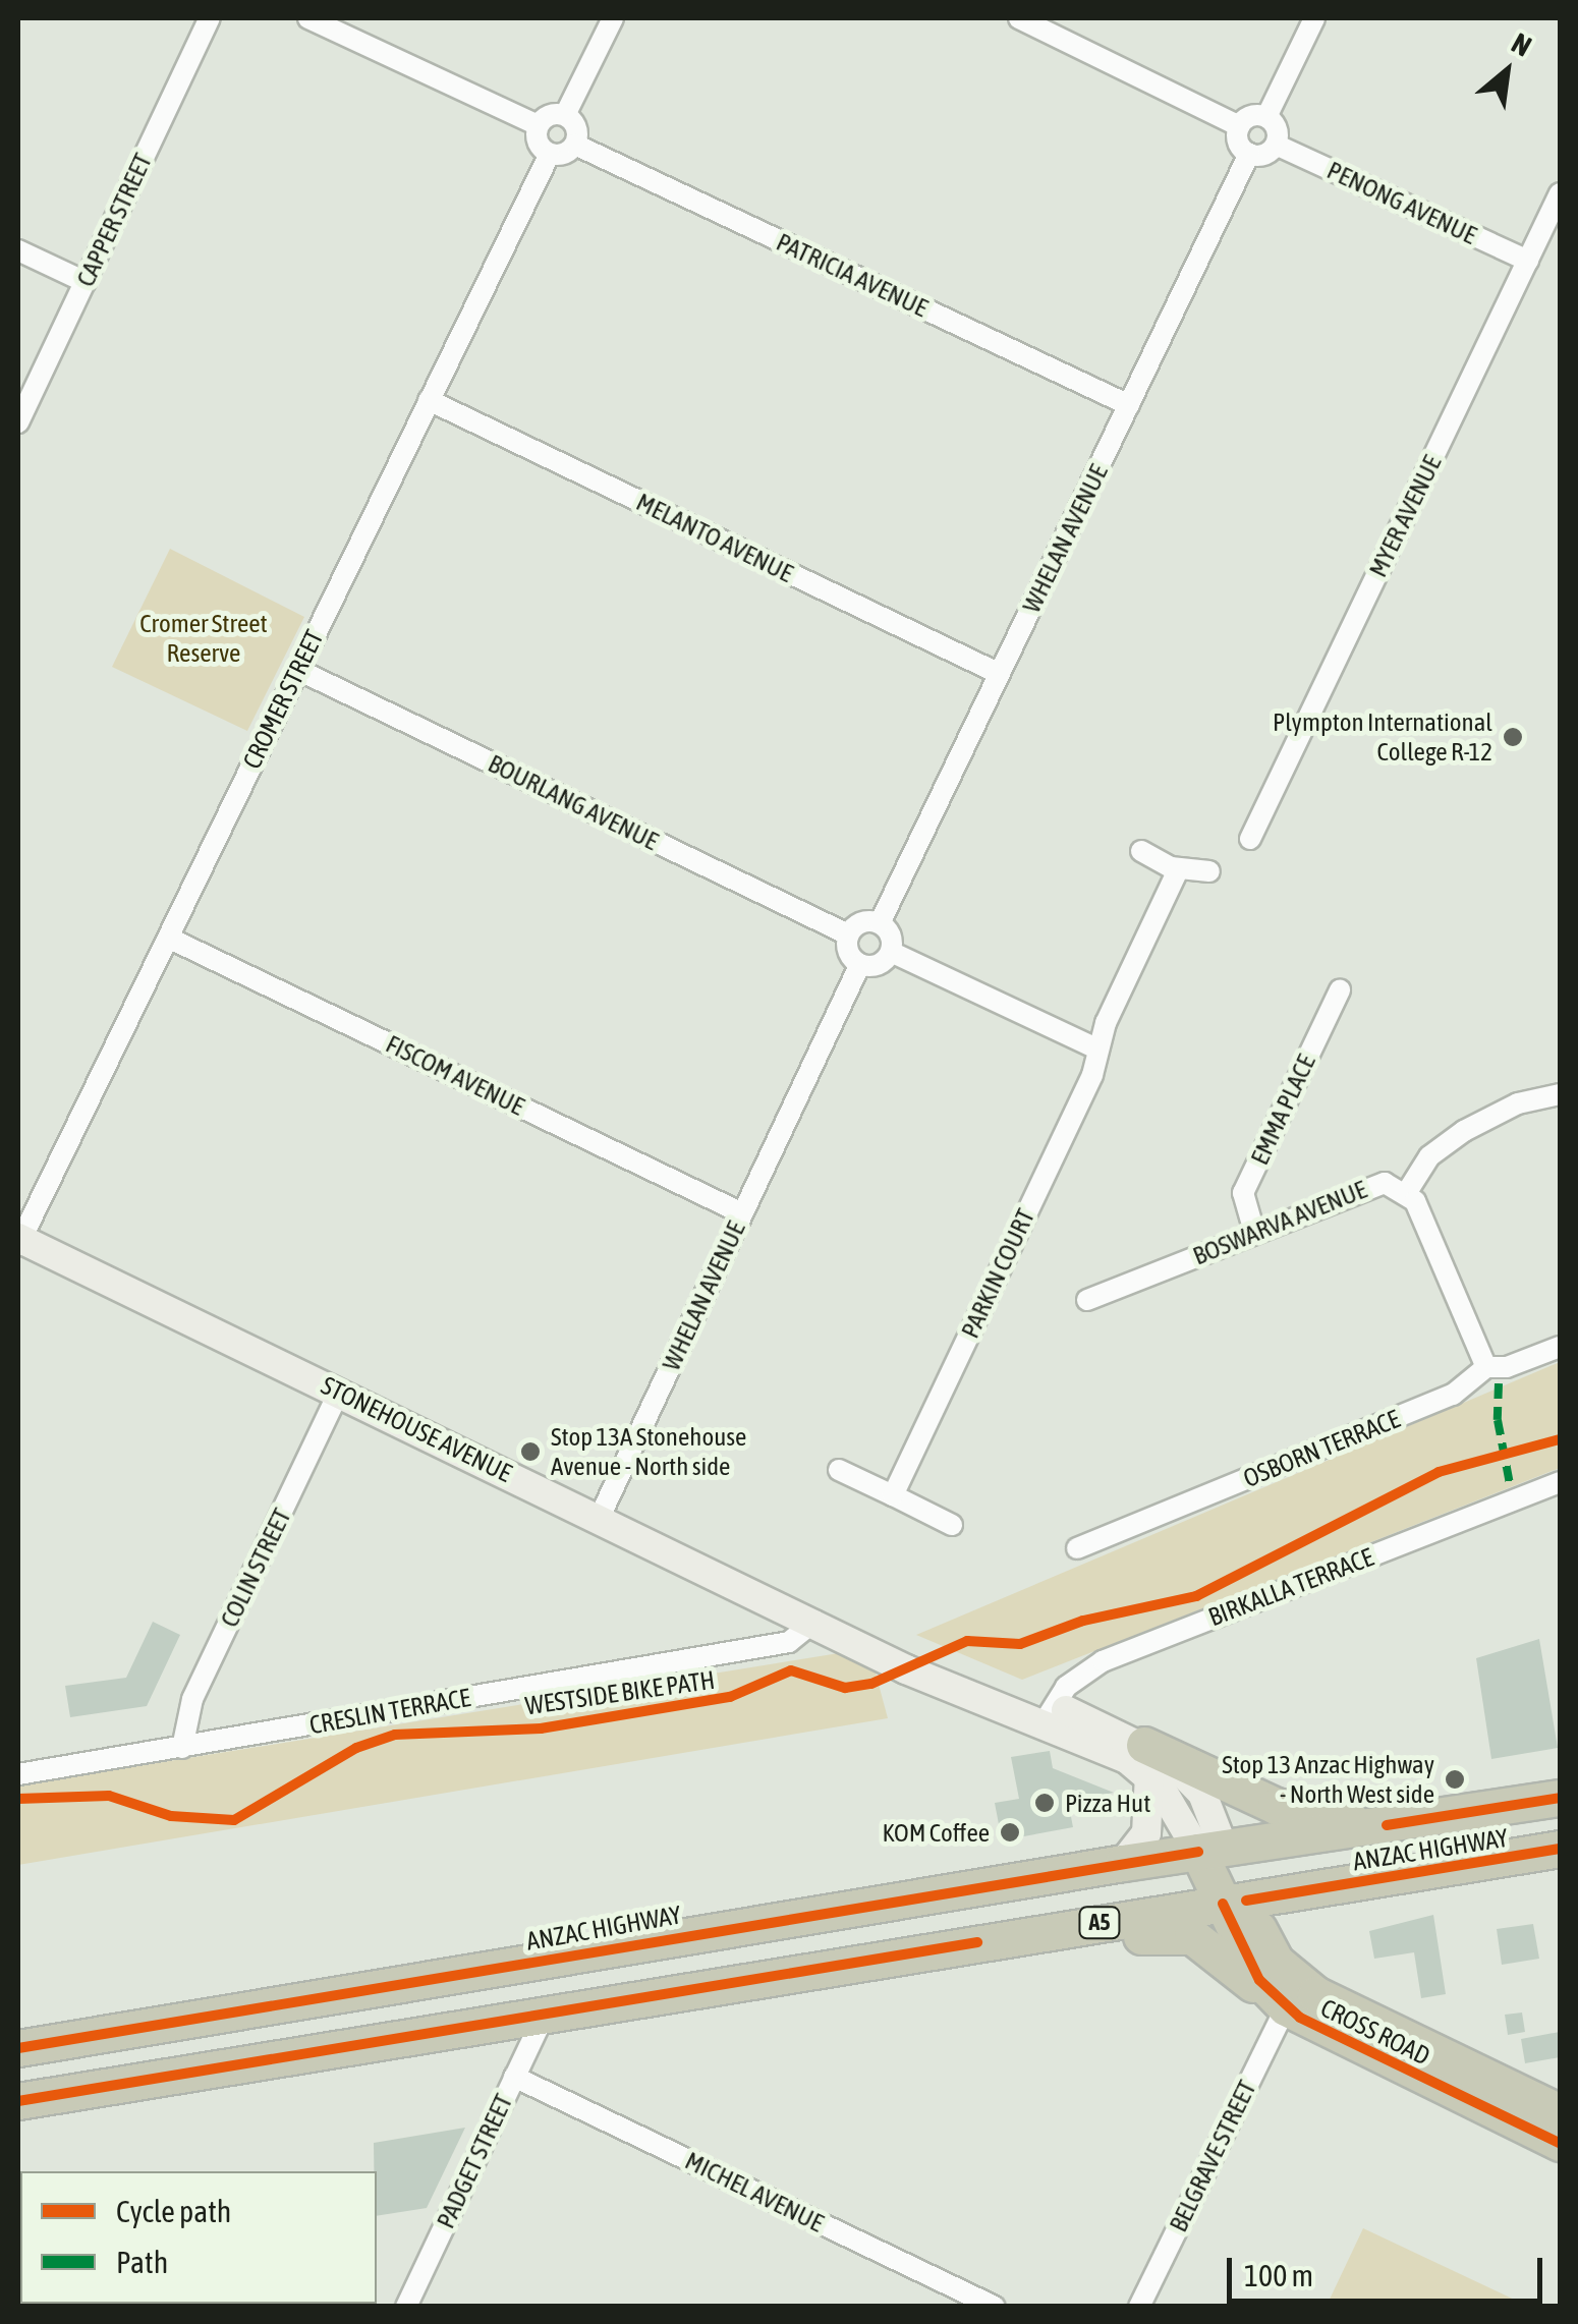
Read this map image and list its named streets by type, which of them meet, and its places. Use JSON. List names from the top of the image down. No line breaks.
{"streets":{"highway":["ANZAC HIGHWAY","A5","CROSS ROAD"],"street":["PENONG AVENUE","CAPPER STREET","PATRICIA AVENUE","MYER AVENUE","MELANTO AVENUE","WHELAN AVENUE","CROMER STREET","BOURLANG AVENUE","FISCOM AVENUE","EMMA PLACE","BOSWARVA AVENUE","PARKIN COURT","STONEHOUSE AVENUE","OSBORN TERRACE","COLIN STREET","BIRKALLA TERRACE","CRESLIN TERRACE","BELGRAVE STREET","PADGET STREET","MICHEL AVENUE"],"cycle path":["WESTSIDE BIKE PATH"]},"crossings":[["PENONG AVENUE","MYER AVENUE"],["PENONG AVENUE","WHELAN AVENUE"],["PATRICIA AVENUE","WHELAN AVENUE"],["PATRICIA AVENUE","CROMER STREET"],["MELANTO AVENUE","WHELAN AVENUE"],["MELANTO AVENUE","CROMER STREET"],["WHELAN AVENUE","BOURLANG AVENUE"],["WHELAN AVENUE","FISCOM AVENUE"],["WHELAN AVENUE","STONEHOUSE AVENUE"],["CROMER STREET","BOURLANG AVENUE"],["CROMER STREET","FISCOM AVENUE"],["CROMER STREET","STONEHOUSE AVENUE"],["EMMA PLACE","BOSWARVA AVENUE"],["BOSWARVA AVENUE","OSBORN TERRACE"],["STONEHOUSE AVENUE","COLIN STREET"],["STONEHOUSE AVENUE","BIRKALLA TERRACE"],["STONEHOUSE AVENUE","CRESLIN TERRACE"],["STONEHOUSE AVENUE","ANZAC HIGHWAY"],["STONEHOUSE AVENUE","CROSS ROAD"],["COLIN STREET","CRESLIN TERRACE"],["ANZAC HIGHWAY","CROSS ROAD"],["ANZAC HIGHWAY","PADGET STREET"],["CROSS ROAD","BELGRAVE STREET"],["PADGET STREET","MICHEL AVENUE"]],"parks":["Cromer Street Reserve"],"places":["Plympton International College R-12","Stop 13A Stonehouse Avenue - North side","Stop 13 Anzac Highway - North West side","Pizza Hut","KOM Coffee"],"legend":["Cycle path","Path"],"scale_bar":"100 m","north":"top right"}
